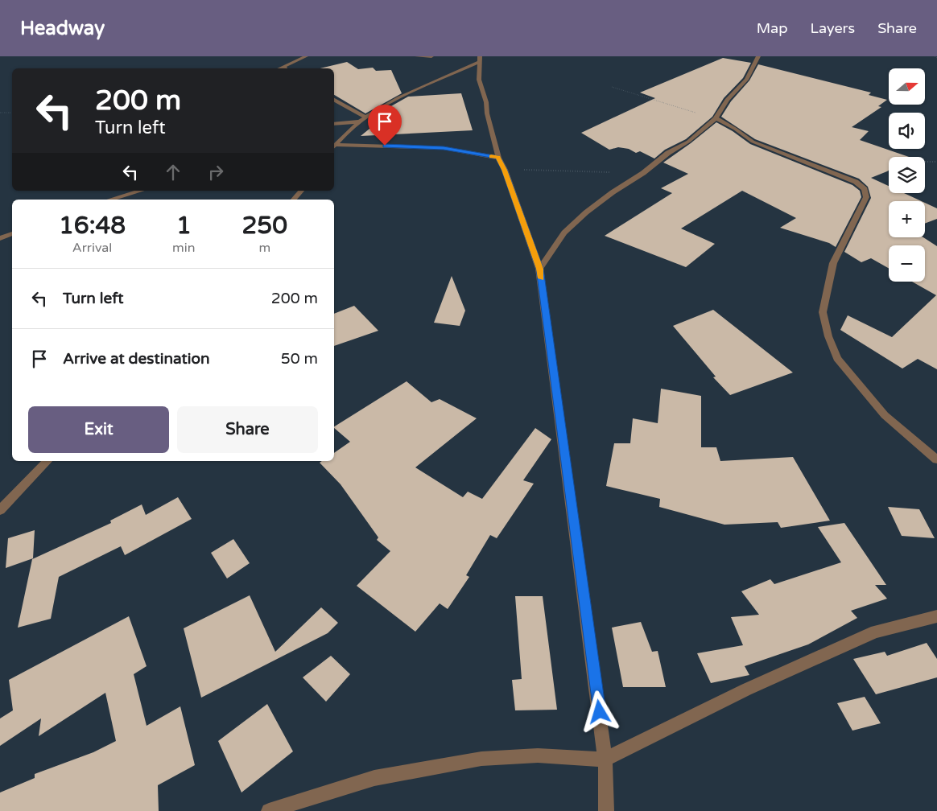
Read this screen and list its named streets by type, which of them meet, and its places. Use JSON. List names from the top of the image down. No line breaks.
{"north":"right","page":{"header":"Headway","nav":["Map","Layers","Share"],"map_buttons":["+","−"],"turn":["200 m","Turn left"],"eta":["16:48","Arrival","1","min","250","m"],"list":[{"name":"Turn left","value":"200 m"},{"name":"Arrive at destination","value":"50 m"}],"buttons":["Exit","Share"]}}
